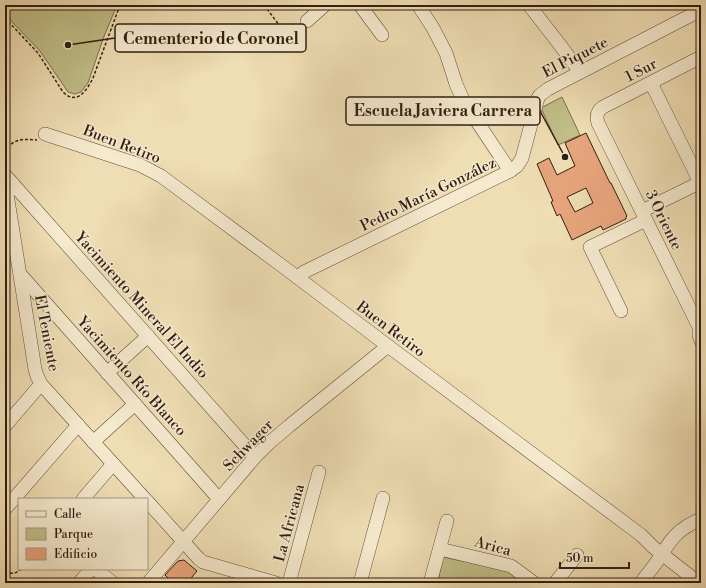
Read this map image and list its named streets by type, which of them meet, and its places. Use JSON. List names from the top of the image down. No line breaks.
{"streets":{"street":["El Piquete","1 Sur","Buen Retiro","Pedro María González","3 Oriente","Yacimiento Mineral El Indio","El Teniente","Yacimiento Río Blanco","Schwager","La Africana","Arica"]},"crossings":[["El Piquete","Pedro María González"],["1 Sur","3 Oriente"],["Buen Retiro","Pedro María González"],["Buen Retiro","Schwager"],["Yacimiento Mineral El Indio","El Teniente"],["Yacimiento Mineral El Indio","Schwager"],["El Teniente","Yacimiento Río Blanco"],["El Teniente","Schwager"],["Yacimiento Río Blanco","Schwager"]],"places":["Cementerio de Coronel","Escuela Javiera Carrera"],"legend":["Calle","Parque","Edificio"],"scale_bar":"50 m"}
